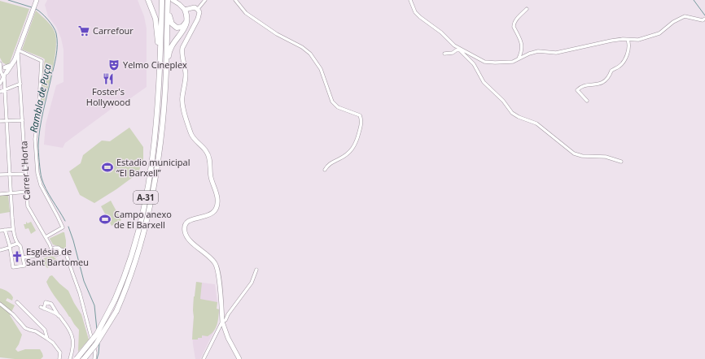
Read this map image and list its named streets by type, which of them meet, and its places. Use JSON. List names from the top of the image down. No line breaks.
{"streets":{"highway":["A-31"],"street":["Carrer L'Horta"]},"water":["Rambla de Puça"],"places":{"supermarket":["Carrefour"],"theatre":["Yelmo Cineplex"],"restaurant":["Foster's Hollywood"],"sports":["Estadio municipal “El Barxell”","Campo anexo de El Barxell"],"church":["Església de Sant Bartomeu"]}}
